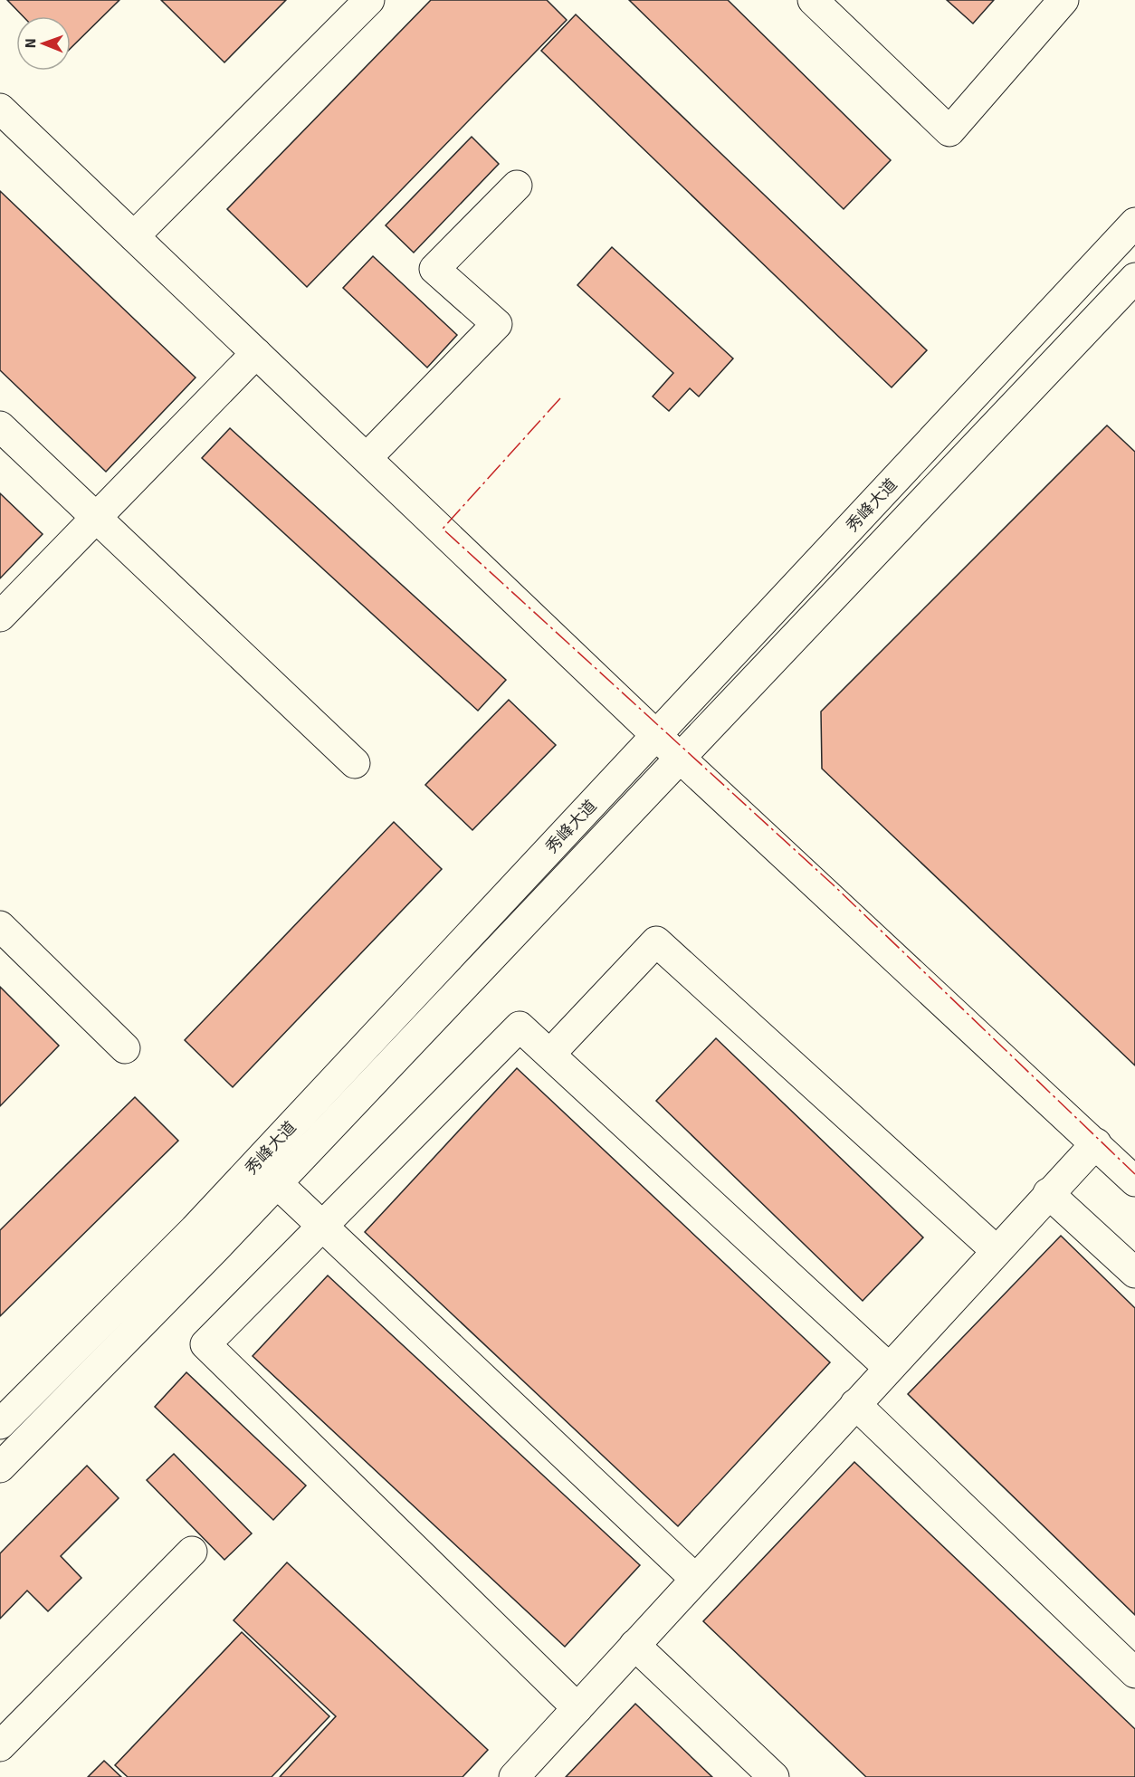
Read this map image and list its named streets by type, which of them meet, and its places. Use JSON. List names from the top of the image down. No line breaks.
{"streets":{"street":["秀峰大道"]},"north":"left"}
